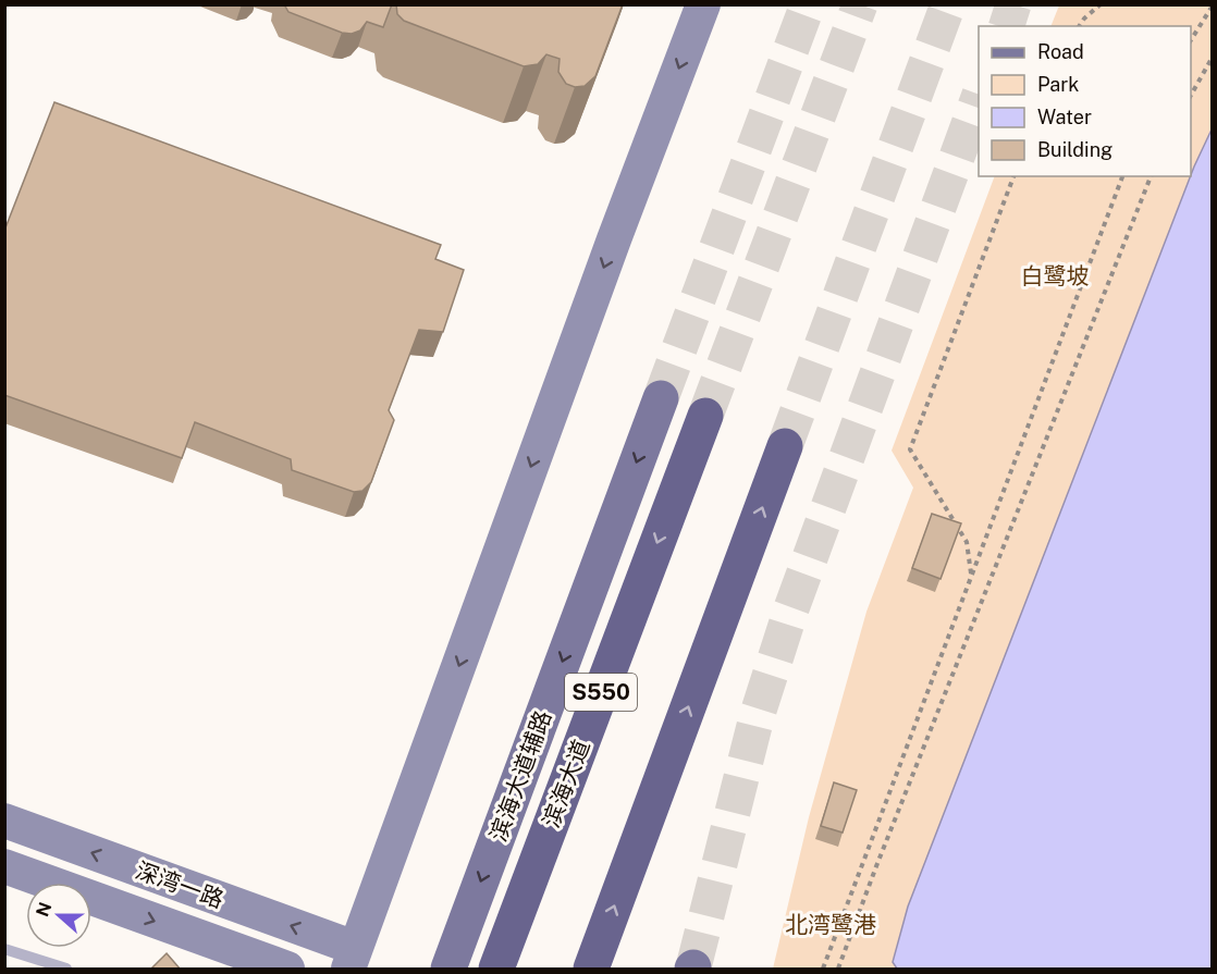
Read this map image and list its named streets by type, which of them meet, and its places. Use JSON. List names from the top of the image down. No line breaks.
{"streets":{"highway":["S550","滨海大道"],"main road":["滨海大道辅路"],"street":["深湾一路"]},"one_way":["滨海大道辅路"],"parks":["白鹭坡","北湾鹭港"],"legend":["Road","Park","Water","Building"],"north":"left"}
